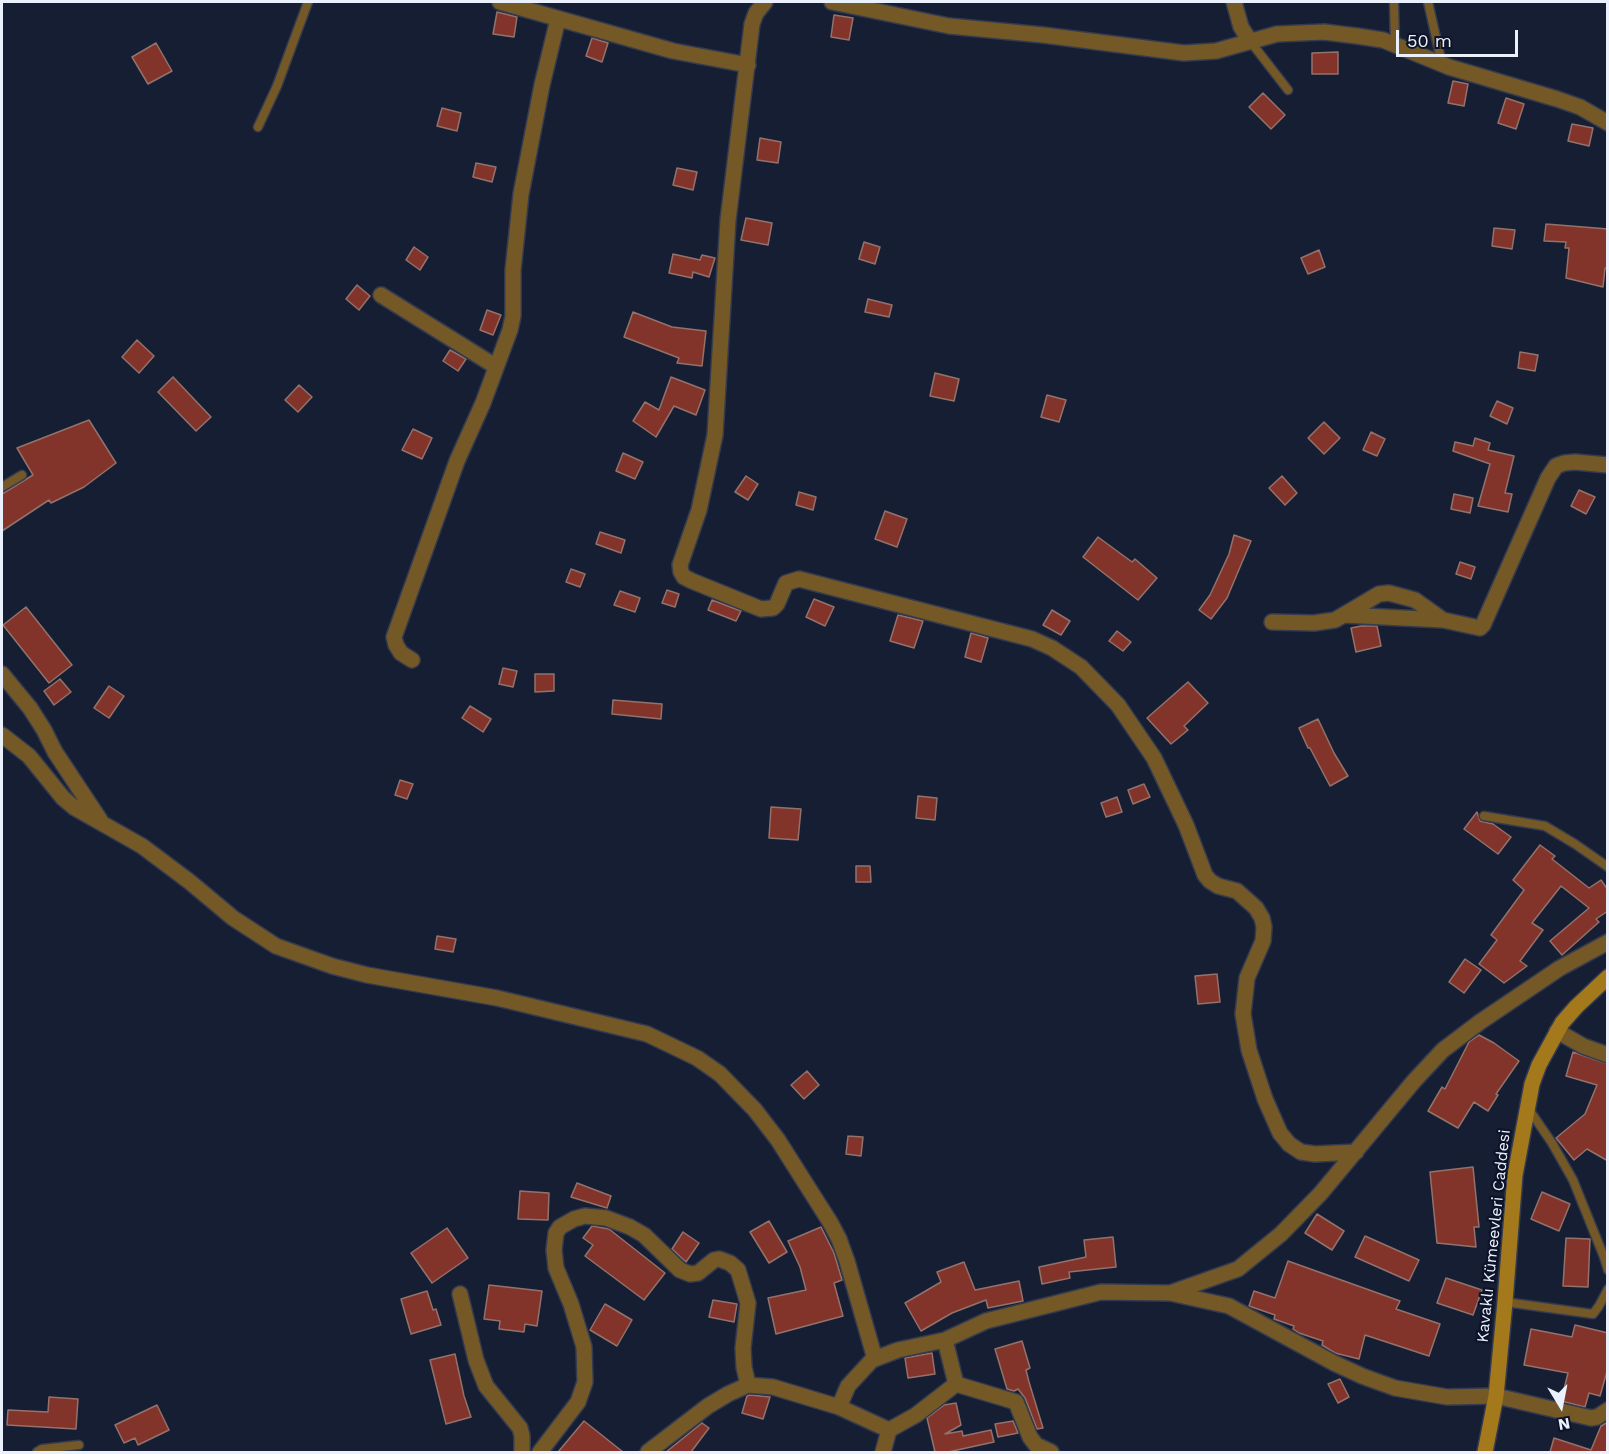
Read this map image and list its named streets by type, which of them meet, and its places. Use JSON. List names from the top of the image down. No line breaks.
{"streets":{"street":["Kavaklı Kümeevleri Caddesi"]},"scale_bar":"50 m","north":"bottom"}
